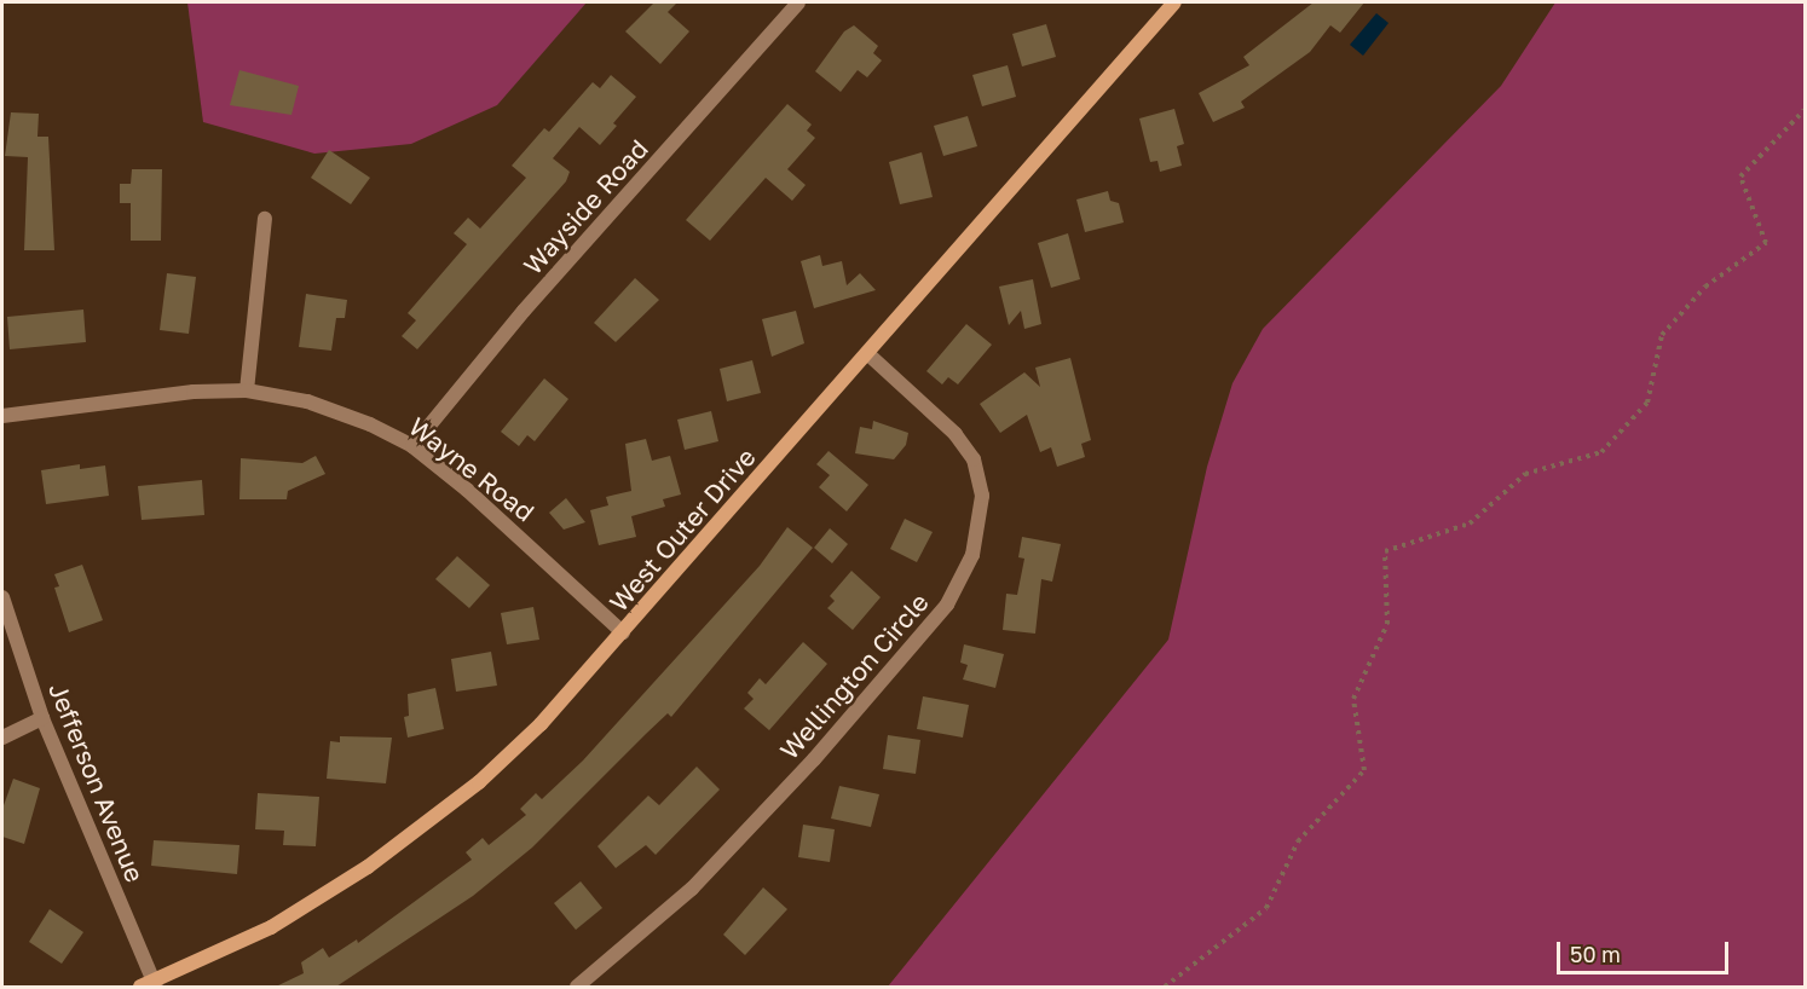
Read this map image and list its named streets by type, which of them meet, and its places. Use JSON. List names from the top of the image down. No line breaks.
{"streets":{"street":["Wayside Road","Wayne Road","West Outer Drive","Wellington Circle","Jefferson Avenue"]},"crossings":[["Wayside Road","Wayne Road"],["Wayne Road","West Outer Drive"],["West Outer Drive","Wellington Circle"],["West Outer Drive","Jefferson Avenue"]],"scale_bar":"50 m"}
